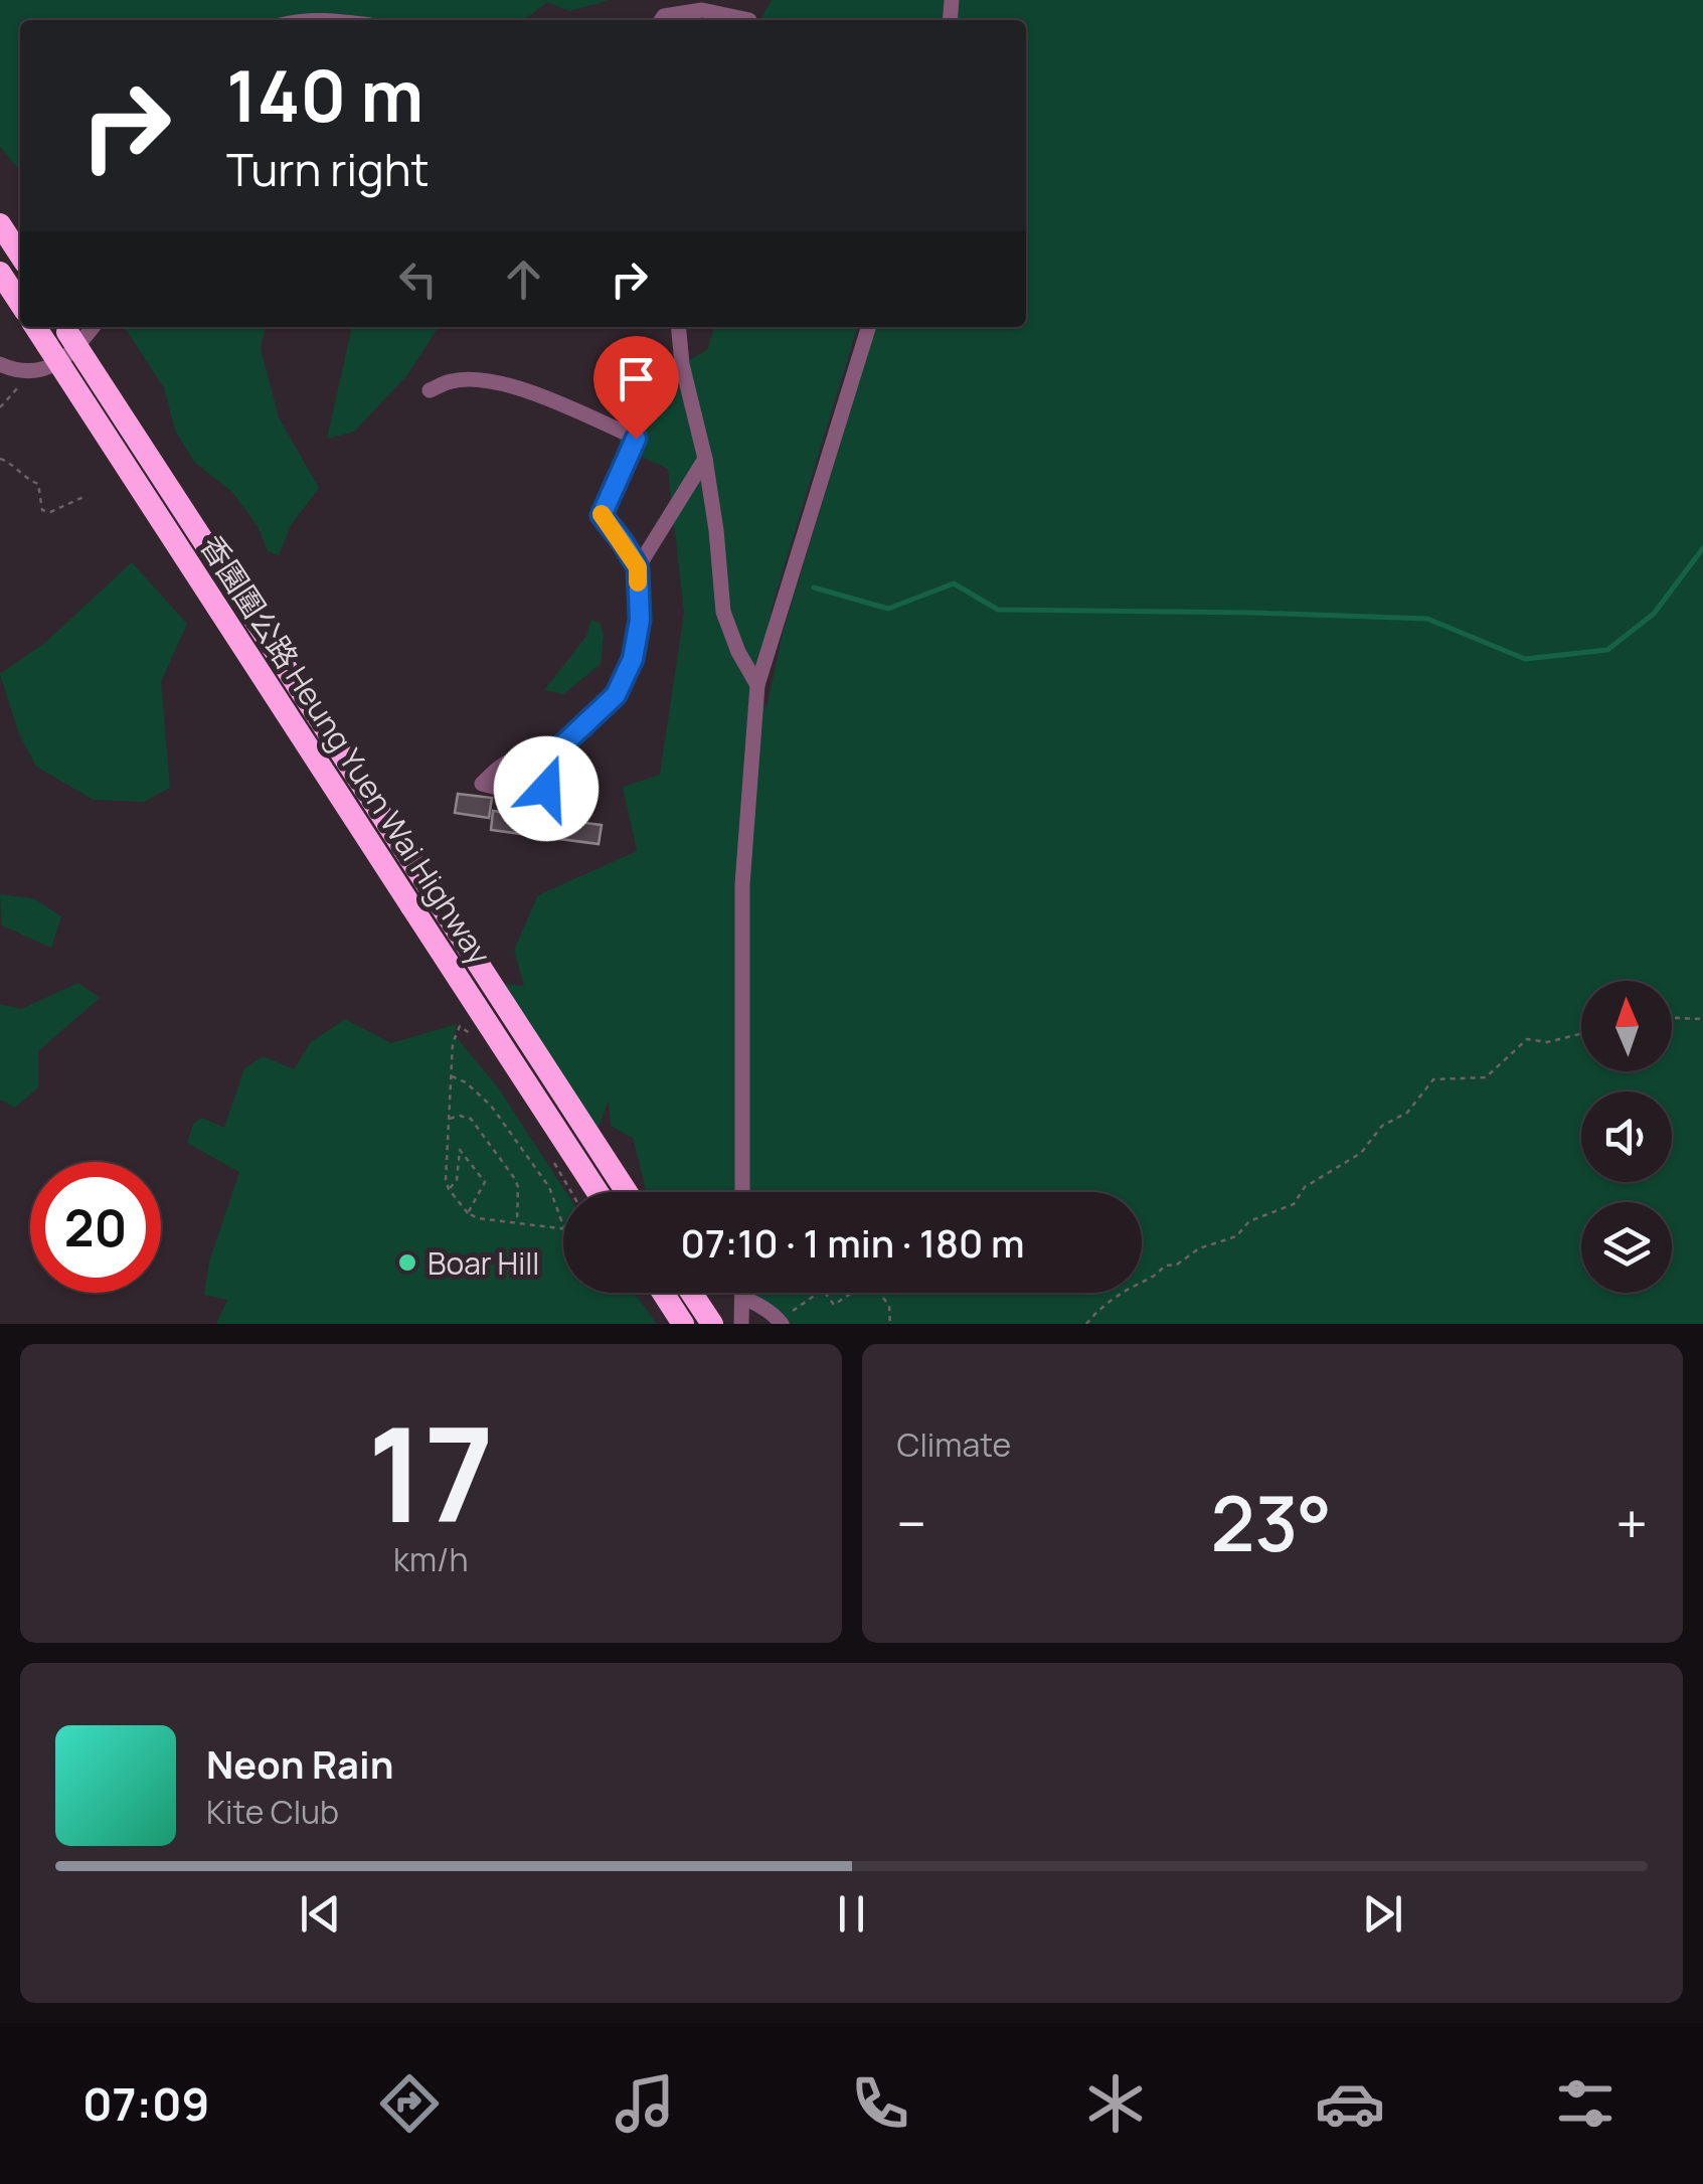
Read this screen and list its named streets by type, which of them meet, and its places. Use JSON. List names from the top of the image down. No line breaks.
{"streets":{"highway":["香園圍公路 Heung Yuen Wai Highway"]},"places":["Boar Hill"],"north":"top","page":{"turn":["140 m","Turn right"],"limit":"20","trip":"07:10 · 1 min · 180 m","tile":[["17","km/h"],"Climate"],"heat":["−","23°","+"],"song":["Neon Rain","Kite Club"],"tabs":"07:09"}}
